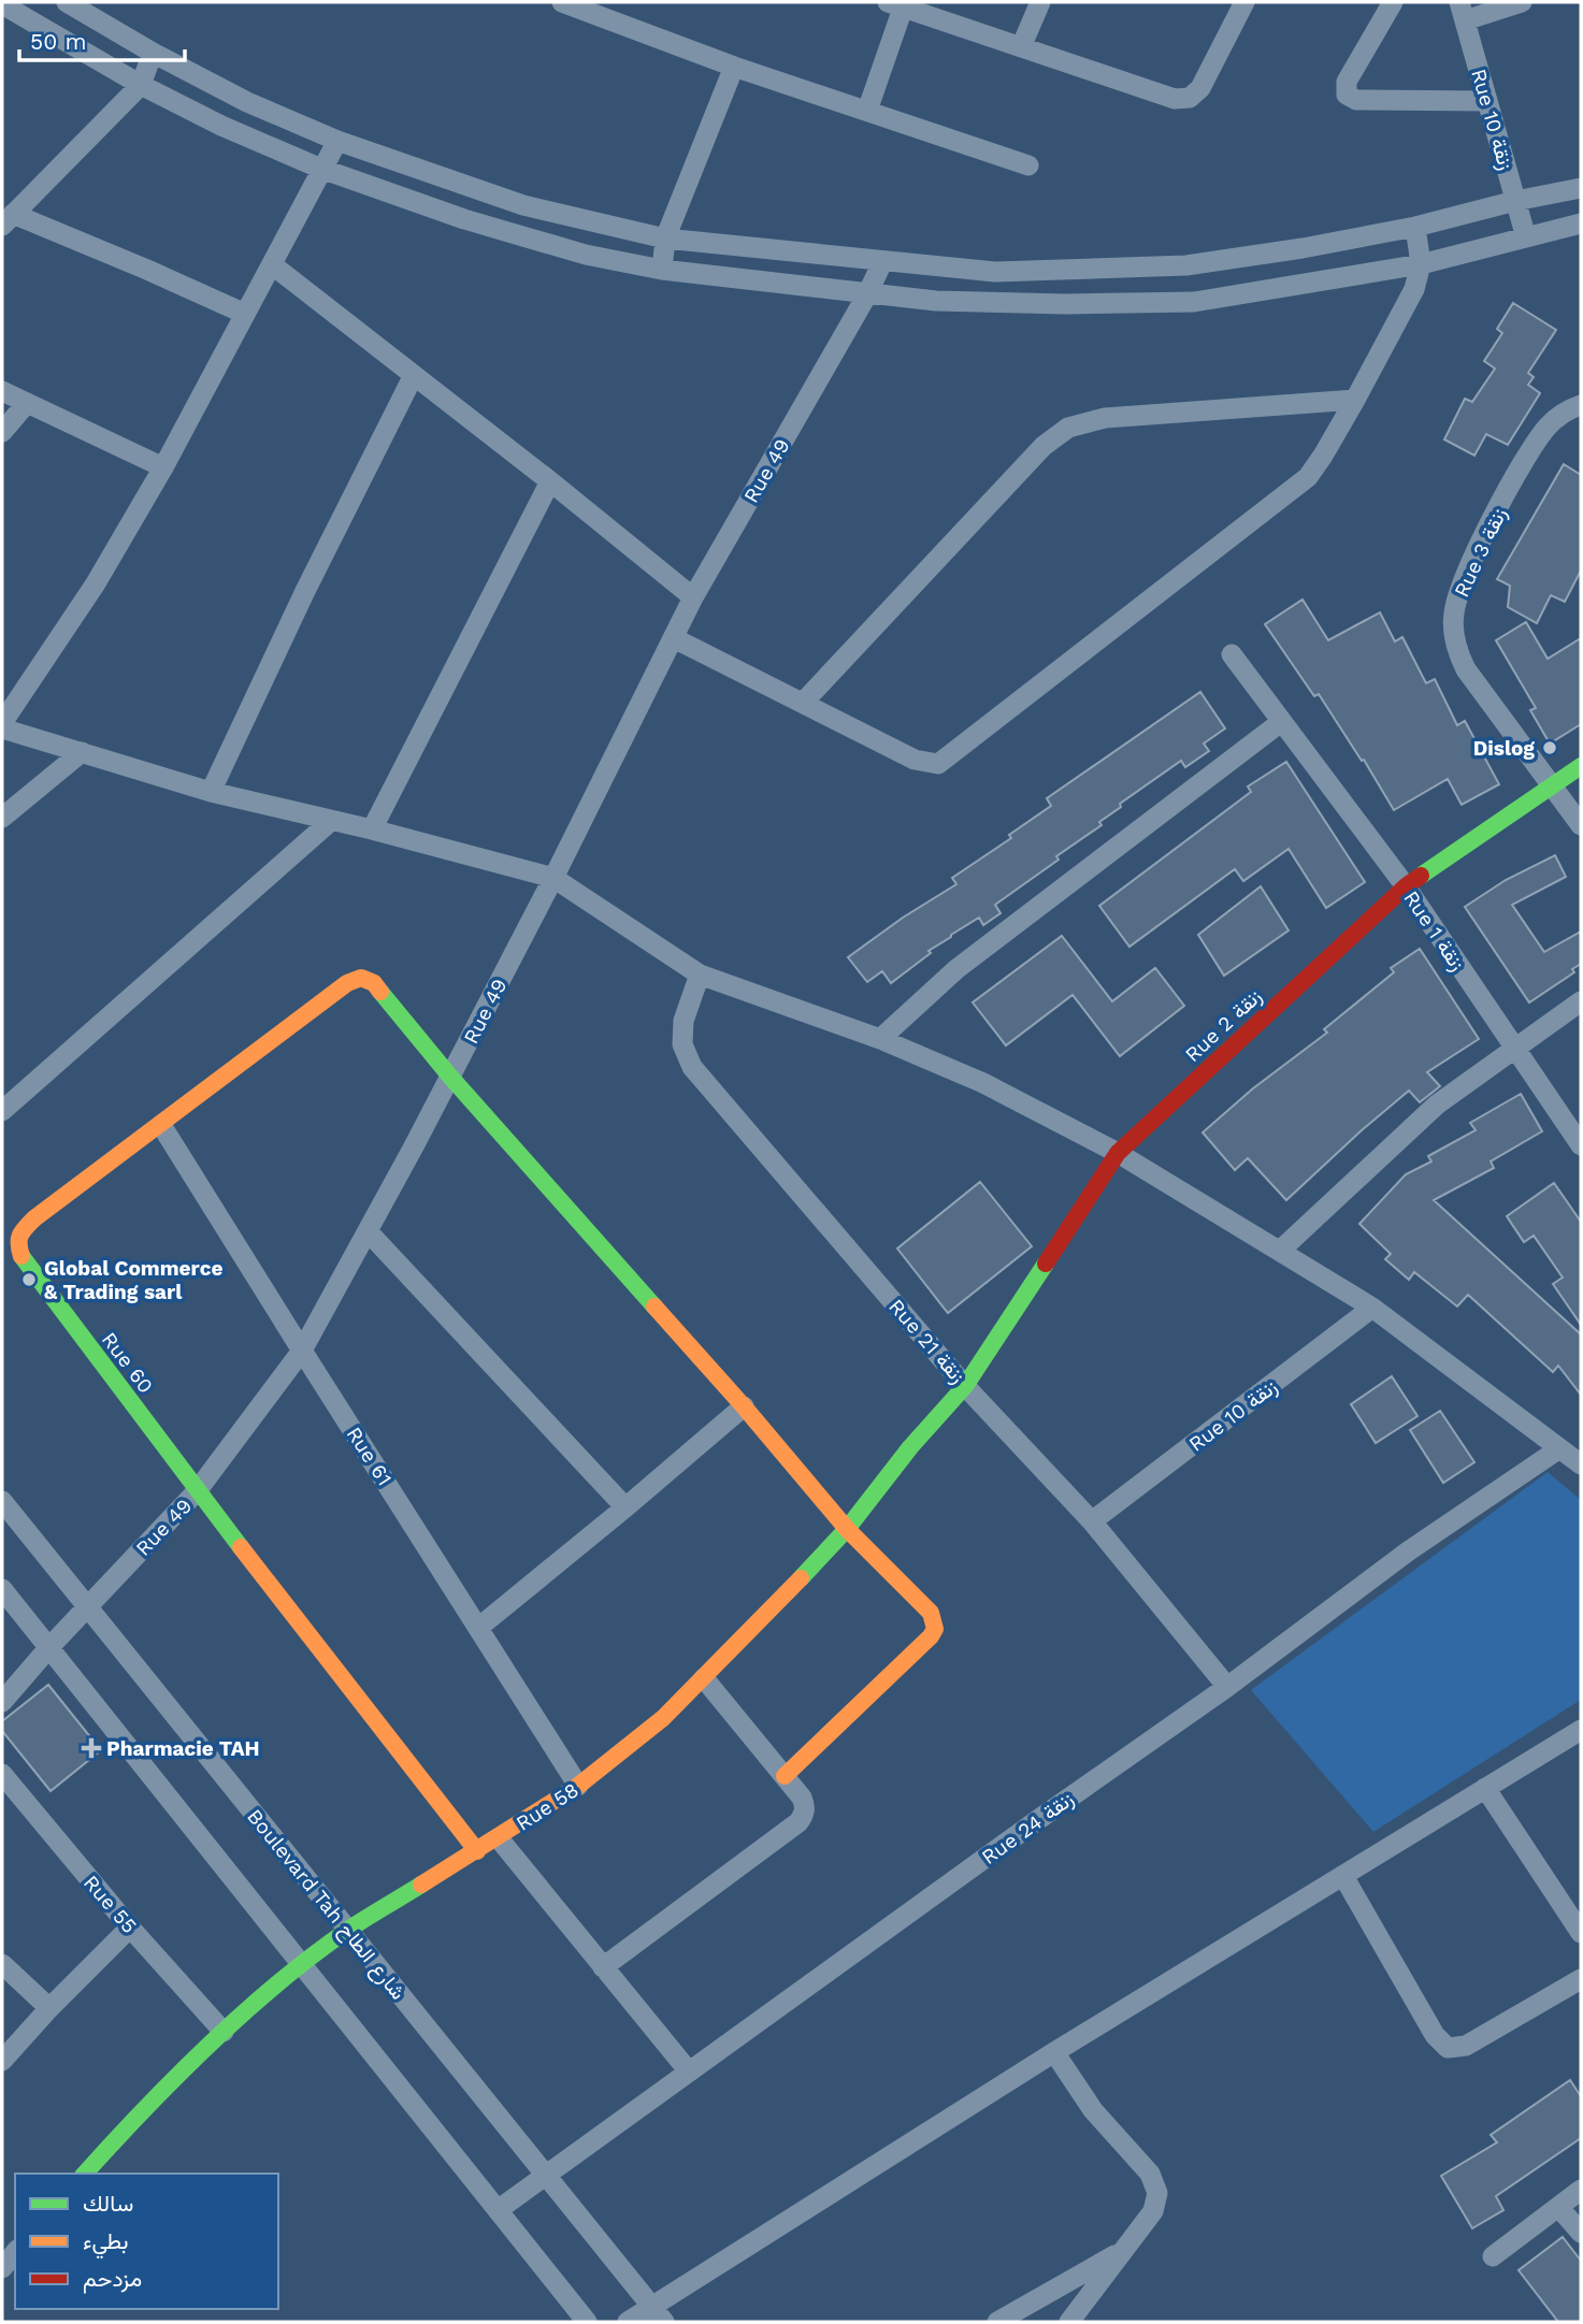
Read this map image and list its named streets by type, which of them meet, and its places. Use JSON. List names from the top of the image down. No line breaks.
{"streets":{"street":["Rue 10 زنقة","Rue 49","Rue 3 زنقة","Rue 1 زنقة","Rue 2 زنقة","Rue 21 زنقة","Rue 60","Rue 61","Rue 58","Rue 24 زنقة","Rue 55","Boulevard Tah شارع الطاح"]},"crossings":[["Rue 10 زنقة","Rue 21 زنقة"],["Rue 49","Rue 60"],["Rue 49","Rue 61"],["Rue 49","Boulevard Tah شارع الطاح"],["Rue 3 زنقة","Rue 2 زنقة"],["Rue 1 زنقة","Rue 2 زنقة"],["Rue 2 زنقة","Rue 21 زنقة"],["Rue 2 زنقة","Rue 58"],["Rue 21 زنقة","Rue 58"],["Rue 21 زنقة","Rue 24 زنقة"],["Rue 60","Rue 61"],["Rue 60","Rue 58"],["Rue 61","Rue 58"],["Rue 58","Rue 55"],["Rue 58","Boulevard Tah شارع الطاح"],["Rue 24 زنقة","Boulevard Tah شارع الطاح"]],"places":{"other":["Dislog","Global Commerce & Trading sarl"],"health":["Pharmacie TAH"]},"legend":["سالك","بطيء","مزدحم"],"scale_bar":"50 m"}
